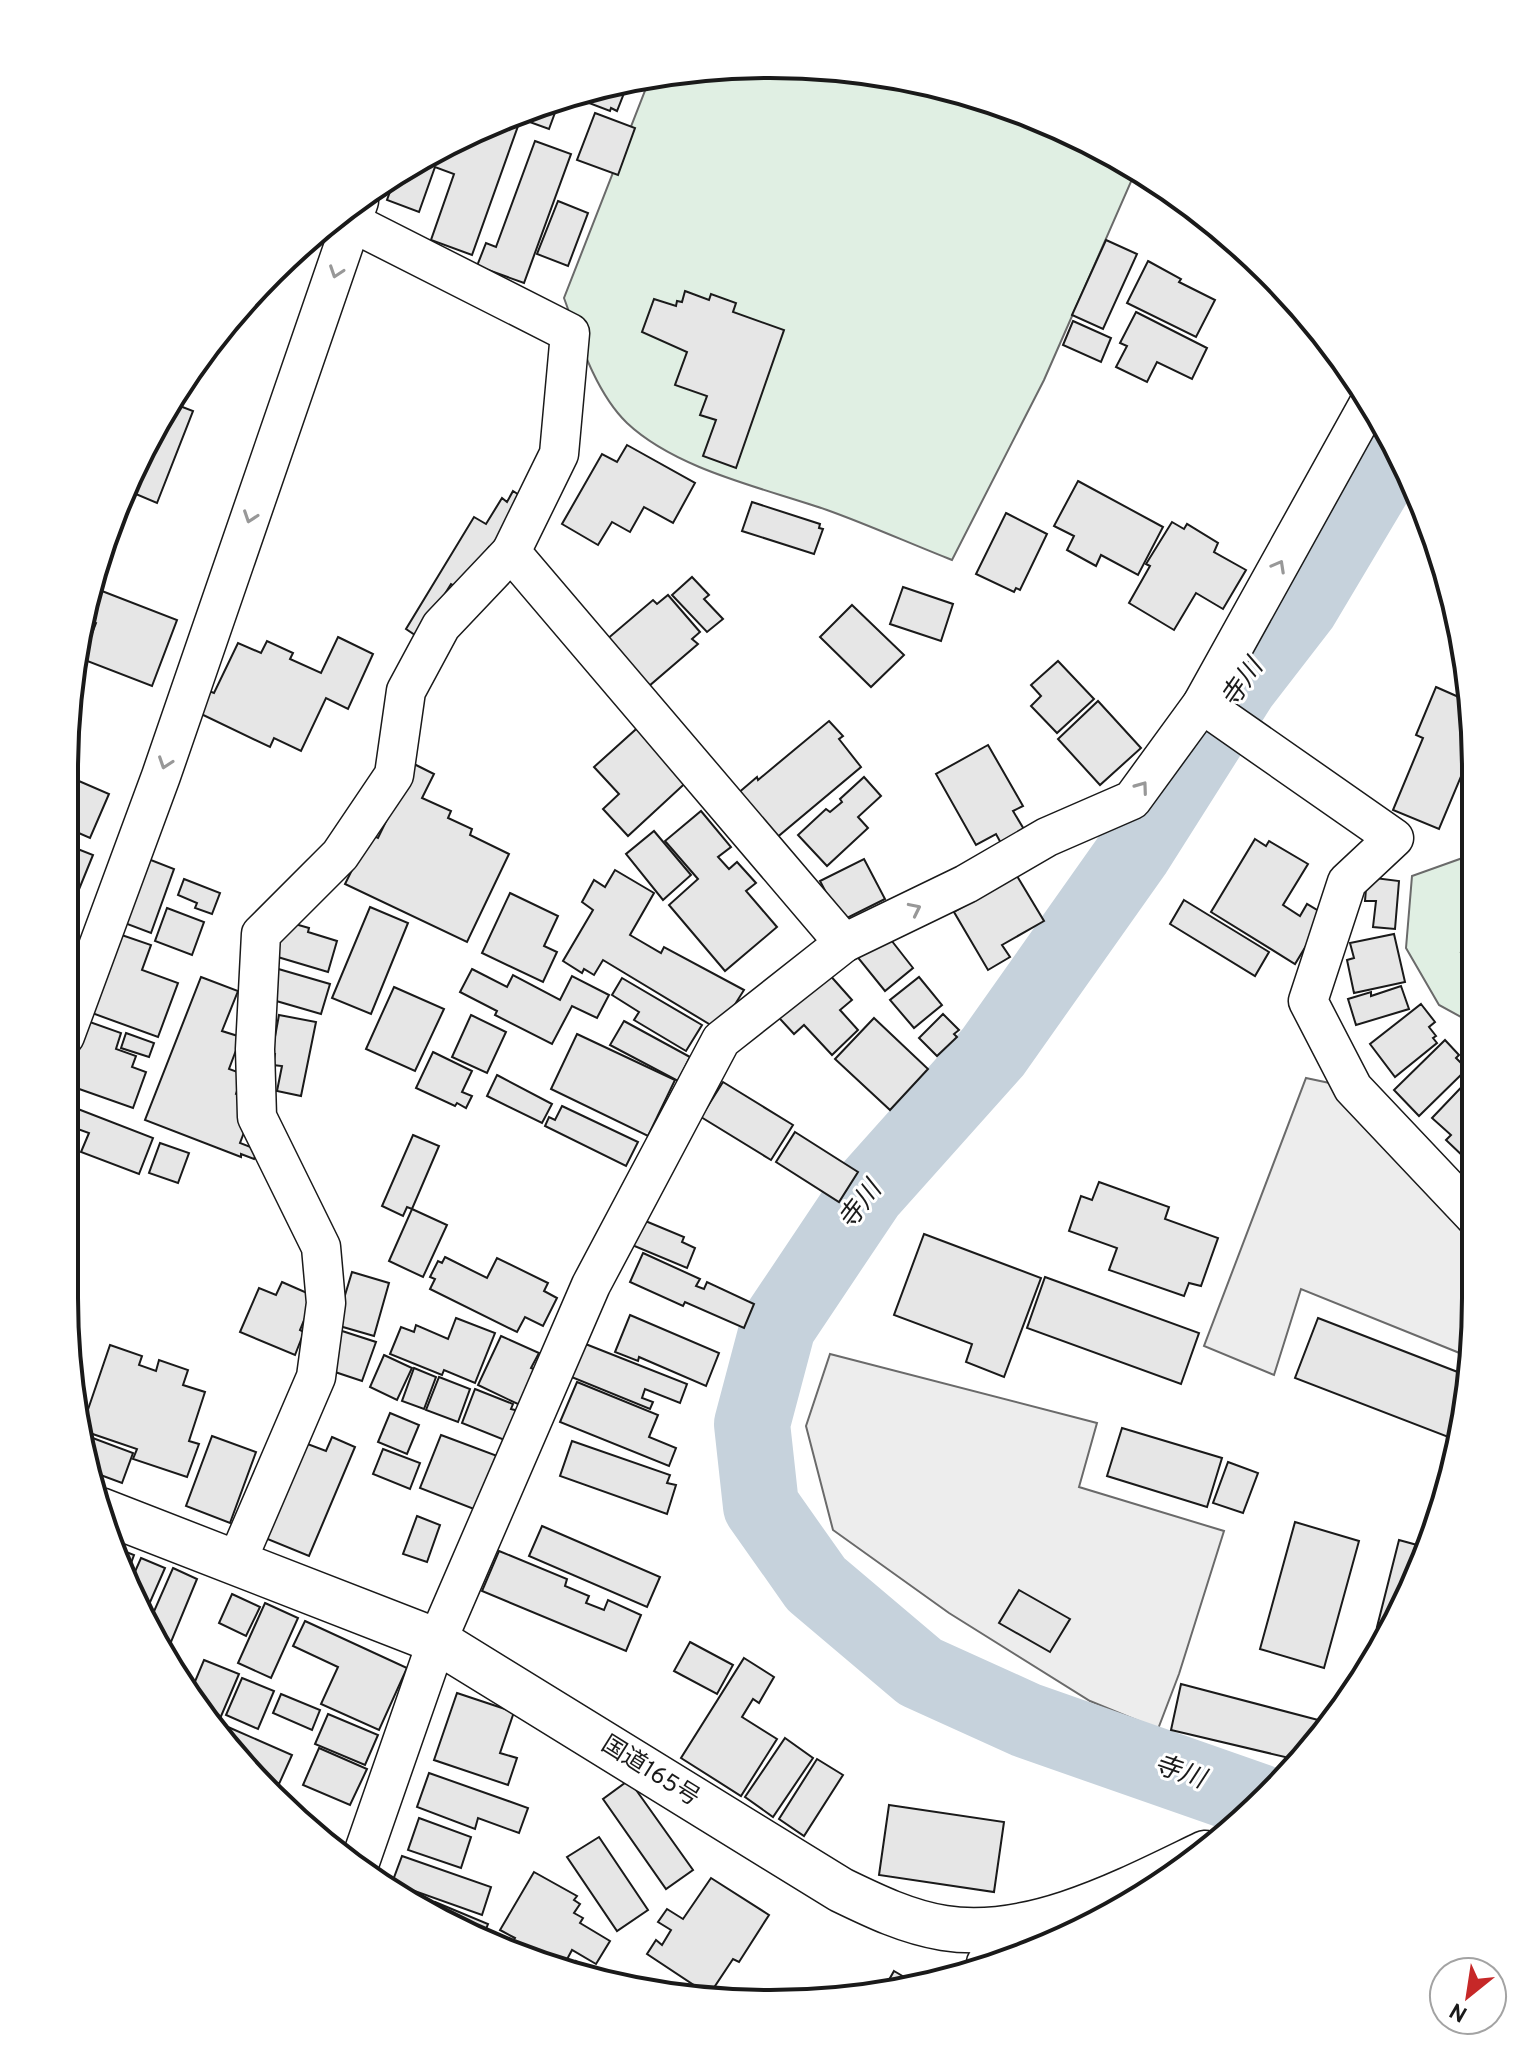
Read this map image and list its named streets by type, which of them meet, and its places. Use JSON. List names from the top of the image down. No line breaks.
{"streets":{"highway":["国道165号"]},"water":["寺川"],"north":"bottom left"}
